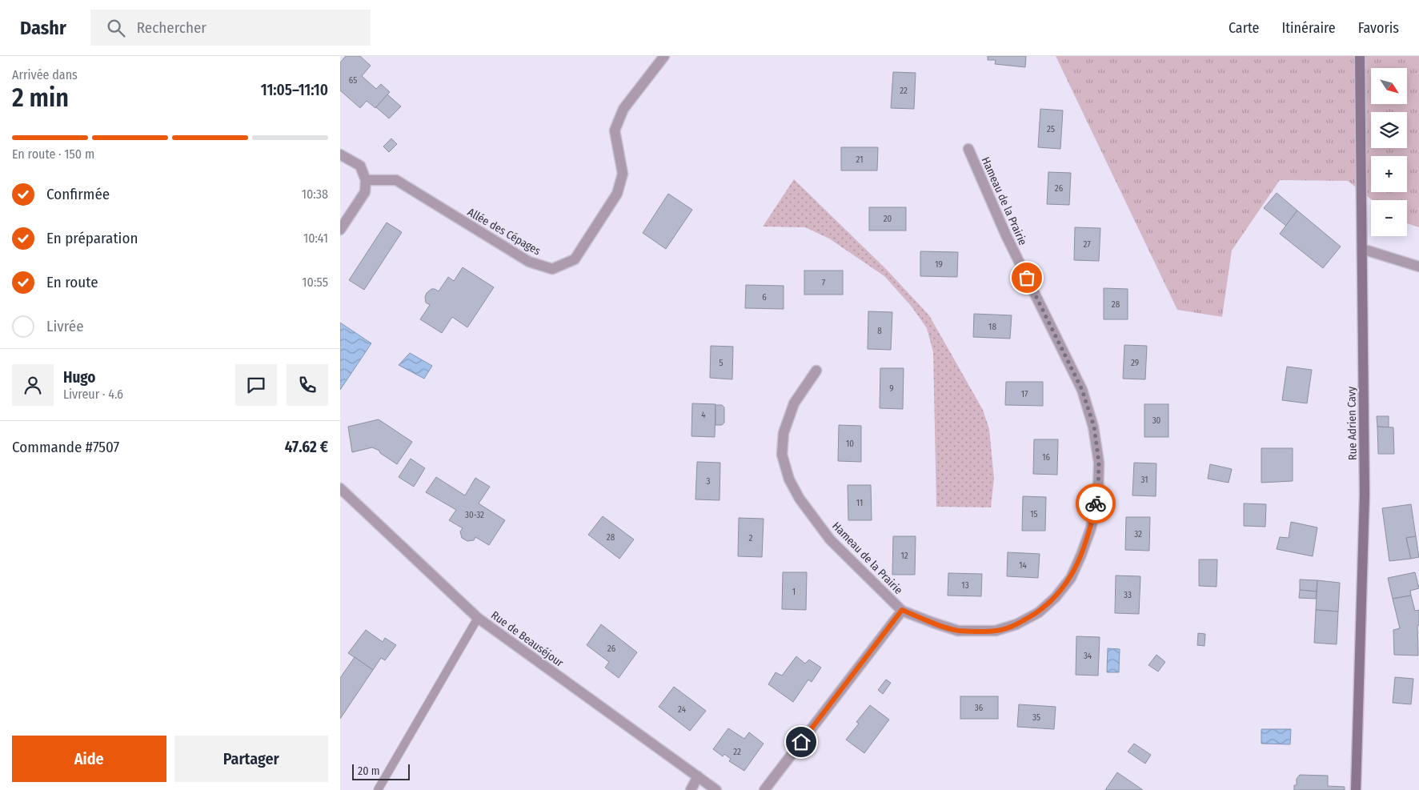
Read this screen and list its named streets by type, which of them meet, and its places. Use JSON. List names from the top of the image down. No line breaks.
{"streets":{"main road":["Rue Adrien Cavy"],"street":["Hameau de la Prairie","Allée des Cépages","Rue de Beauséjour"]},"house_numbers":["65","22","25","21","26","20","27","19","7","6","28","18","8","5","29","9","17","4","30","10","16","31","3","11","15","30-32","32","28","2","12","14","13","1","33","26","34","36","24","35","22"],"scale_bar":"20 m","north":"bottom right","page":{"header":"Dashr","search":"Rechercher","nav":["Carte","Itinéraire","Favoris"],"heading":["2 min","Arrivée dans","11:05–11:10"],"panel":["Hugo","Livreur · 4.6","Commande #7507","47.62 €"],"map_buttons":["+","−"],"bar":"En route · 150 m","list":[["Confirmée","10:38"],["En préparation","10:41"],["En route","10:55"],"Livrée"],"buttons":["Aide","Partager"],"scale":"20 m"}}
